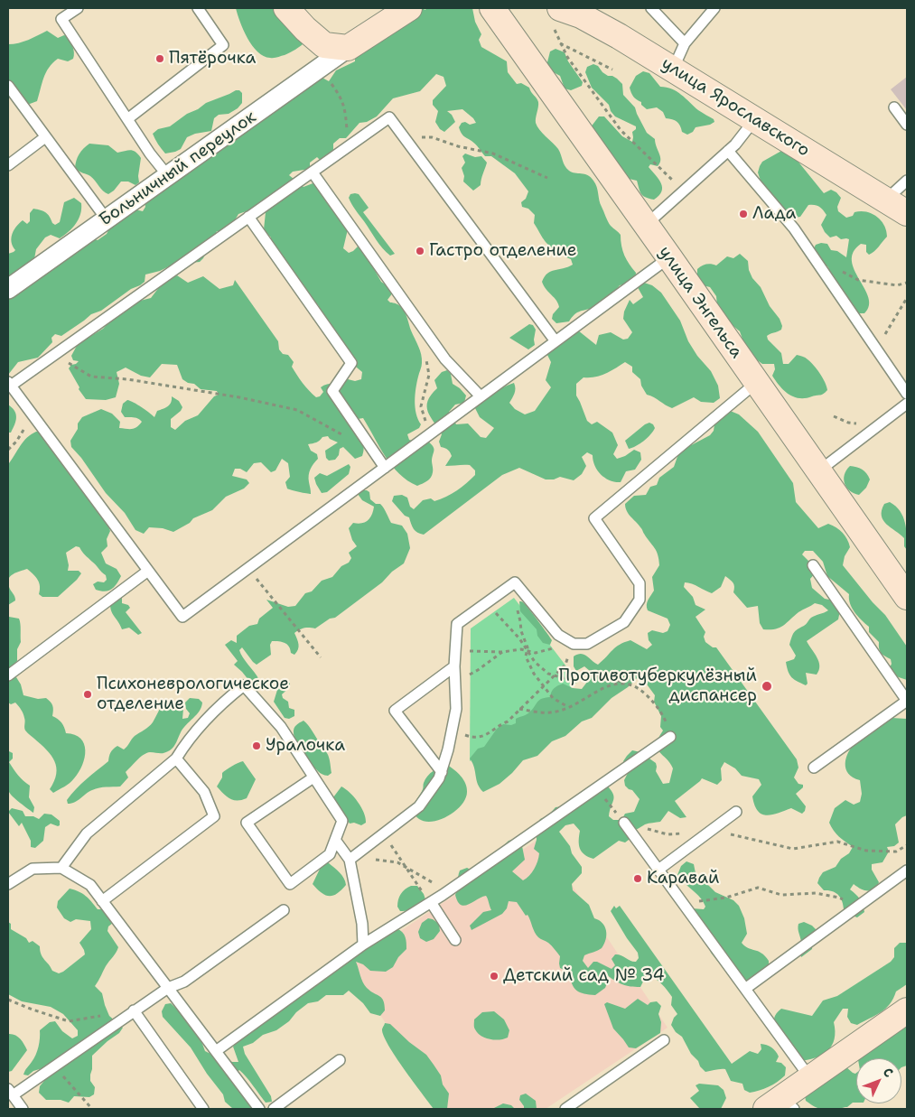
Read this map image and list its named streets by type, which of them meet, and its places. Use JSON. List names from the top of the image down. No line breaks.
{"streets":{"street":["улица Ярославского","Больничный переулок","улица Энгельса"]},"places":["Пятёрочка","Лада","Гастро отделение","Противотуберкулёзный диспансер","Психоневрологическое отделение","Уралочка","Каравай","Детский сад № 34"],"north":"top right"}
